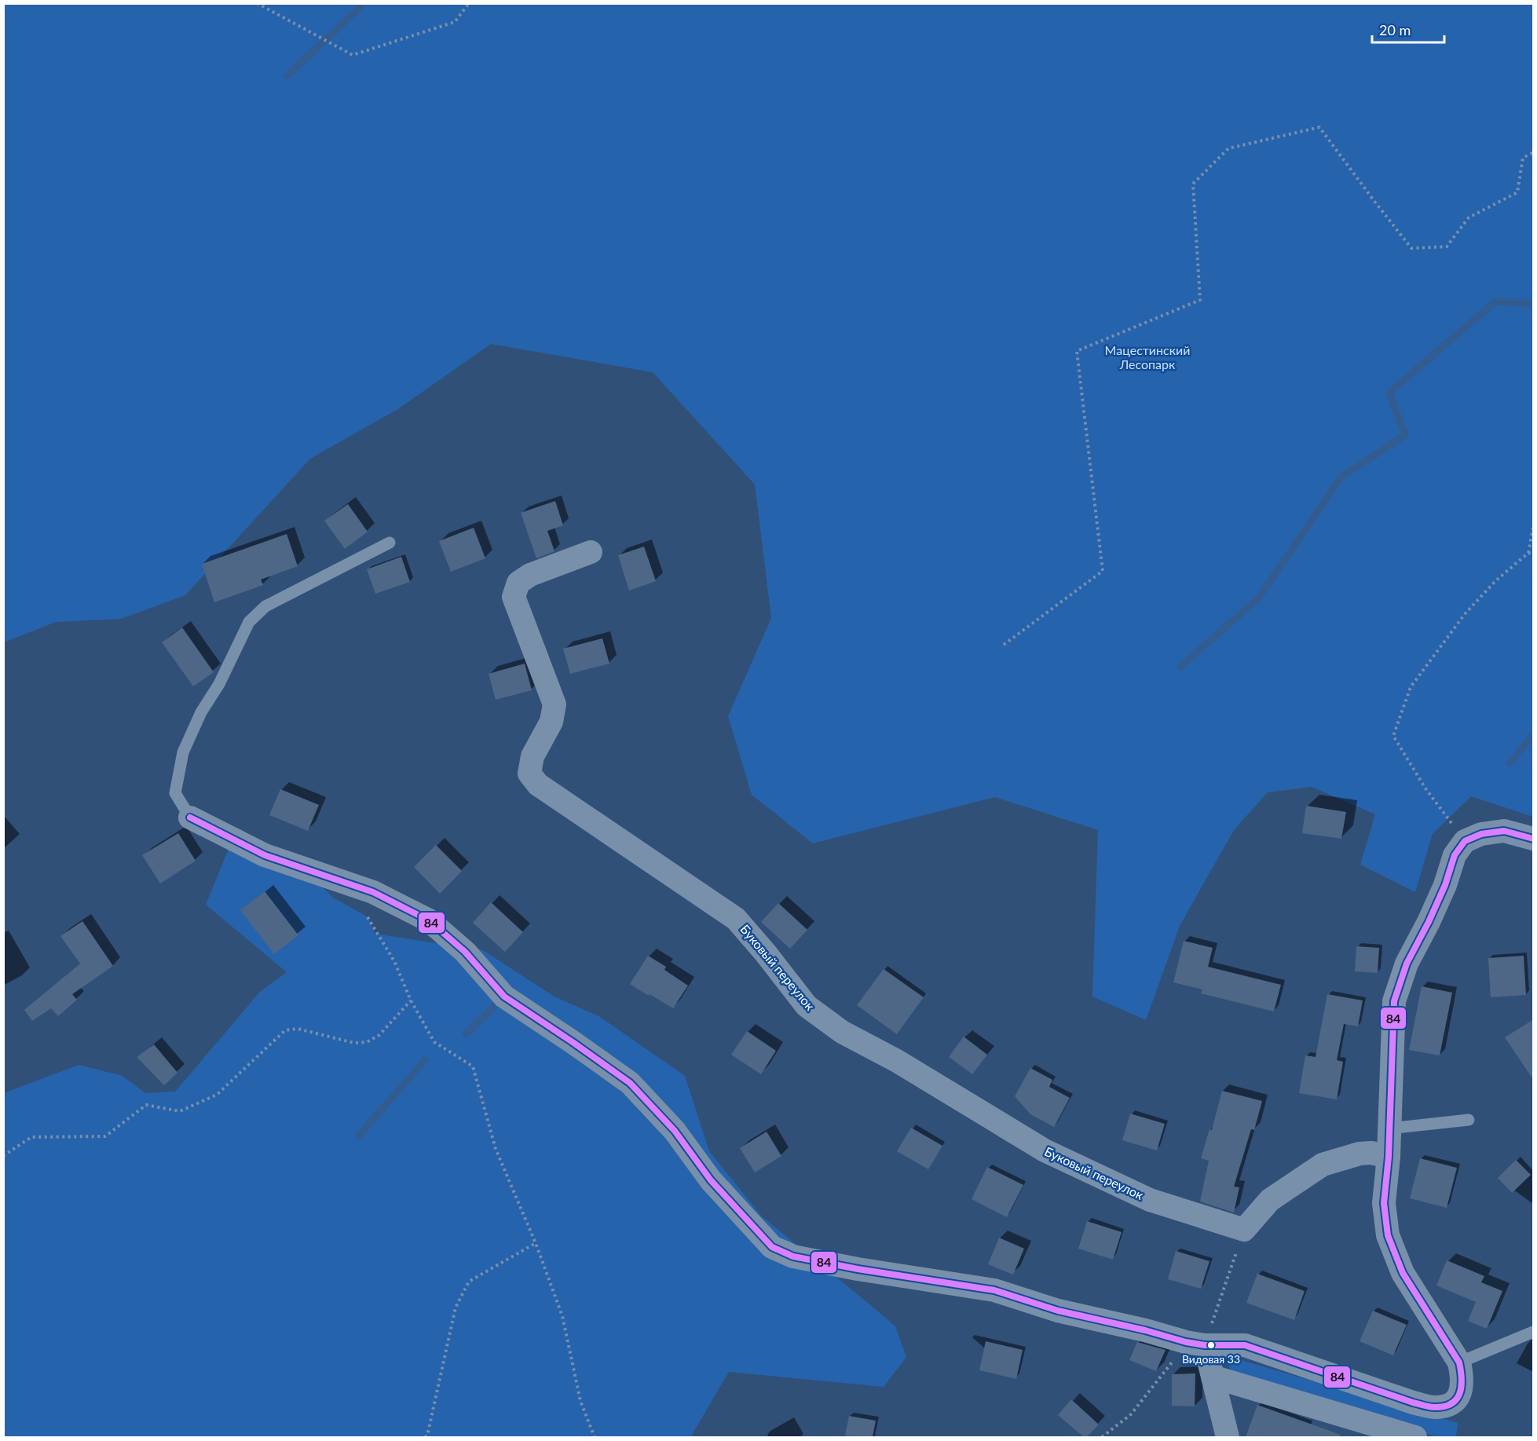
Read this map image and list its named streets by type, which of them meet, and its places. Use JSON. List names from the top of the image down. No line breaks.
{"streets":{"street":["Буковый переулок"]},"parks":["Мацестинский Лесопарк"],"places":["Видовая 33"],"lines":["transit line 84"],"scale_bar":"20 m"}
